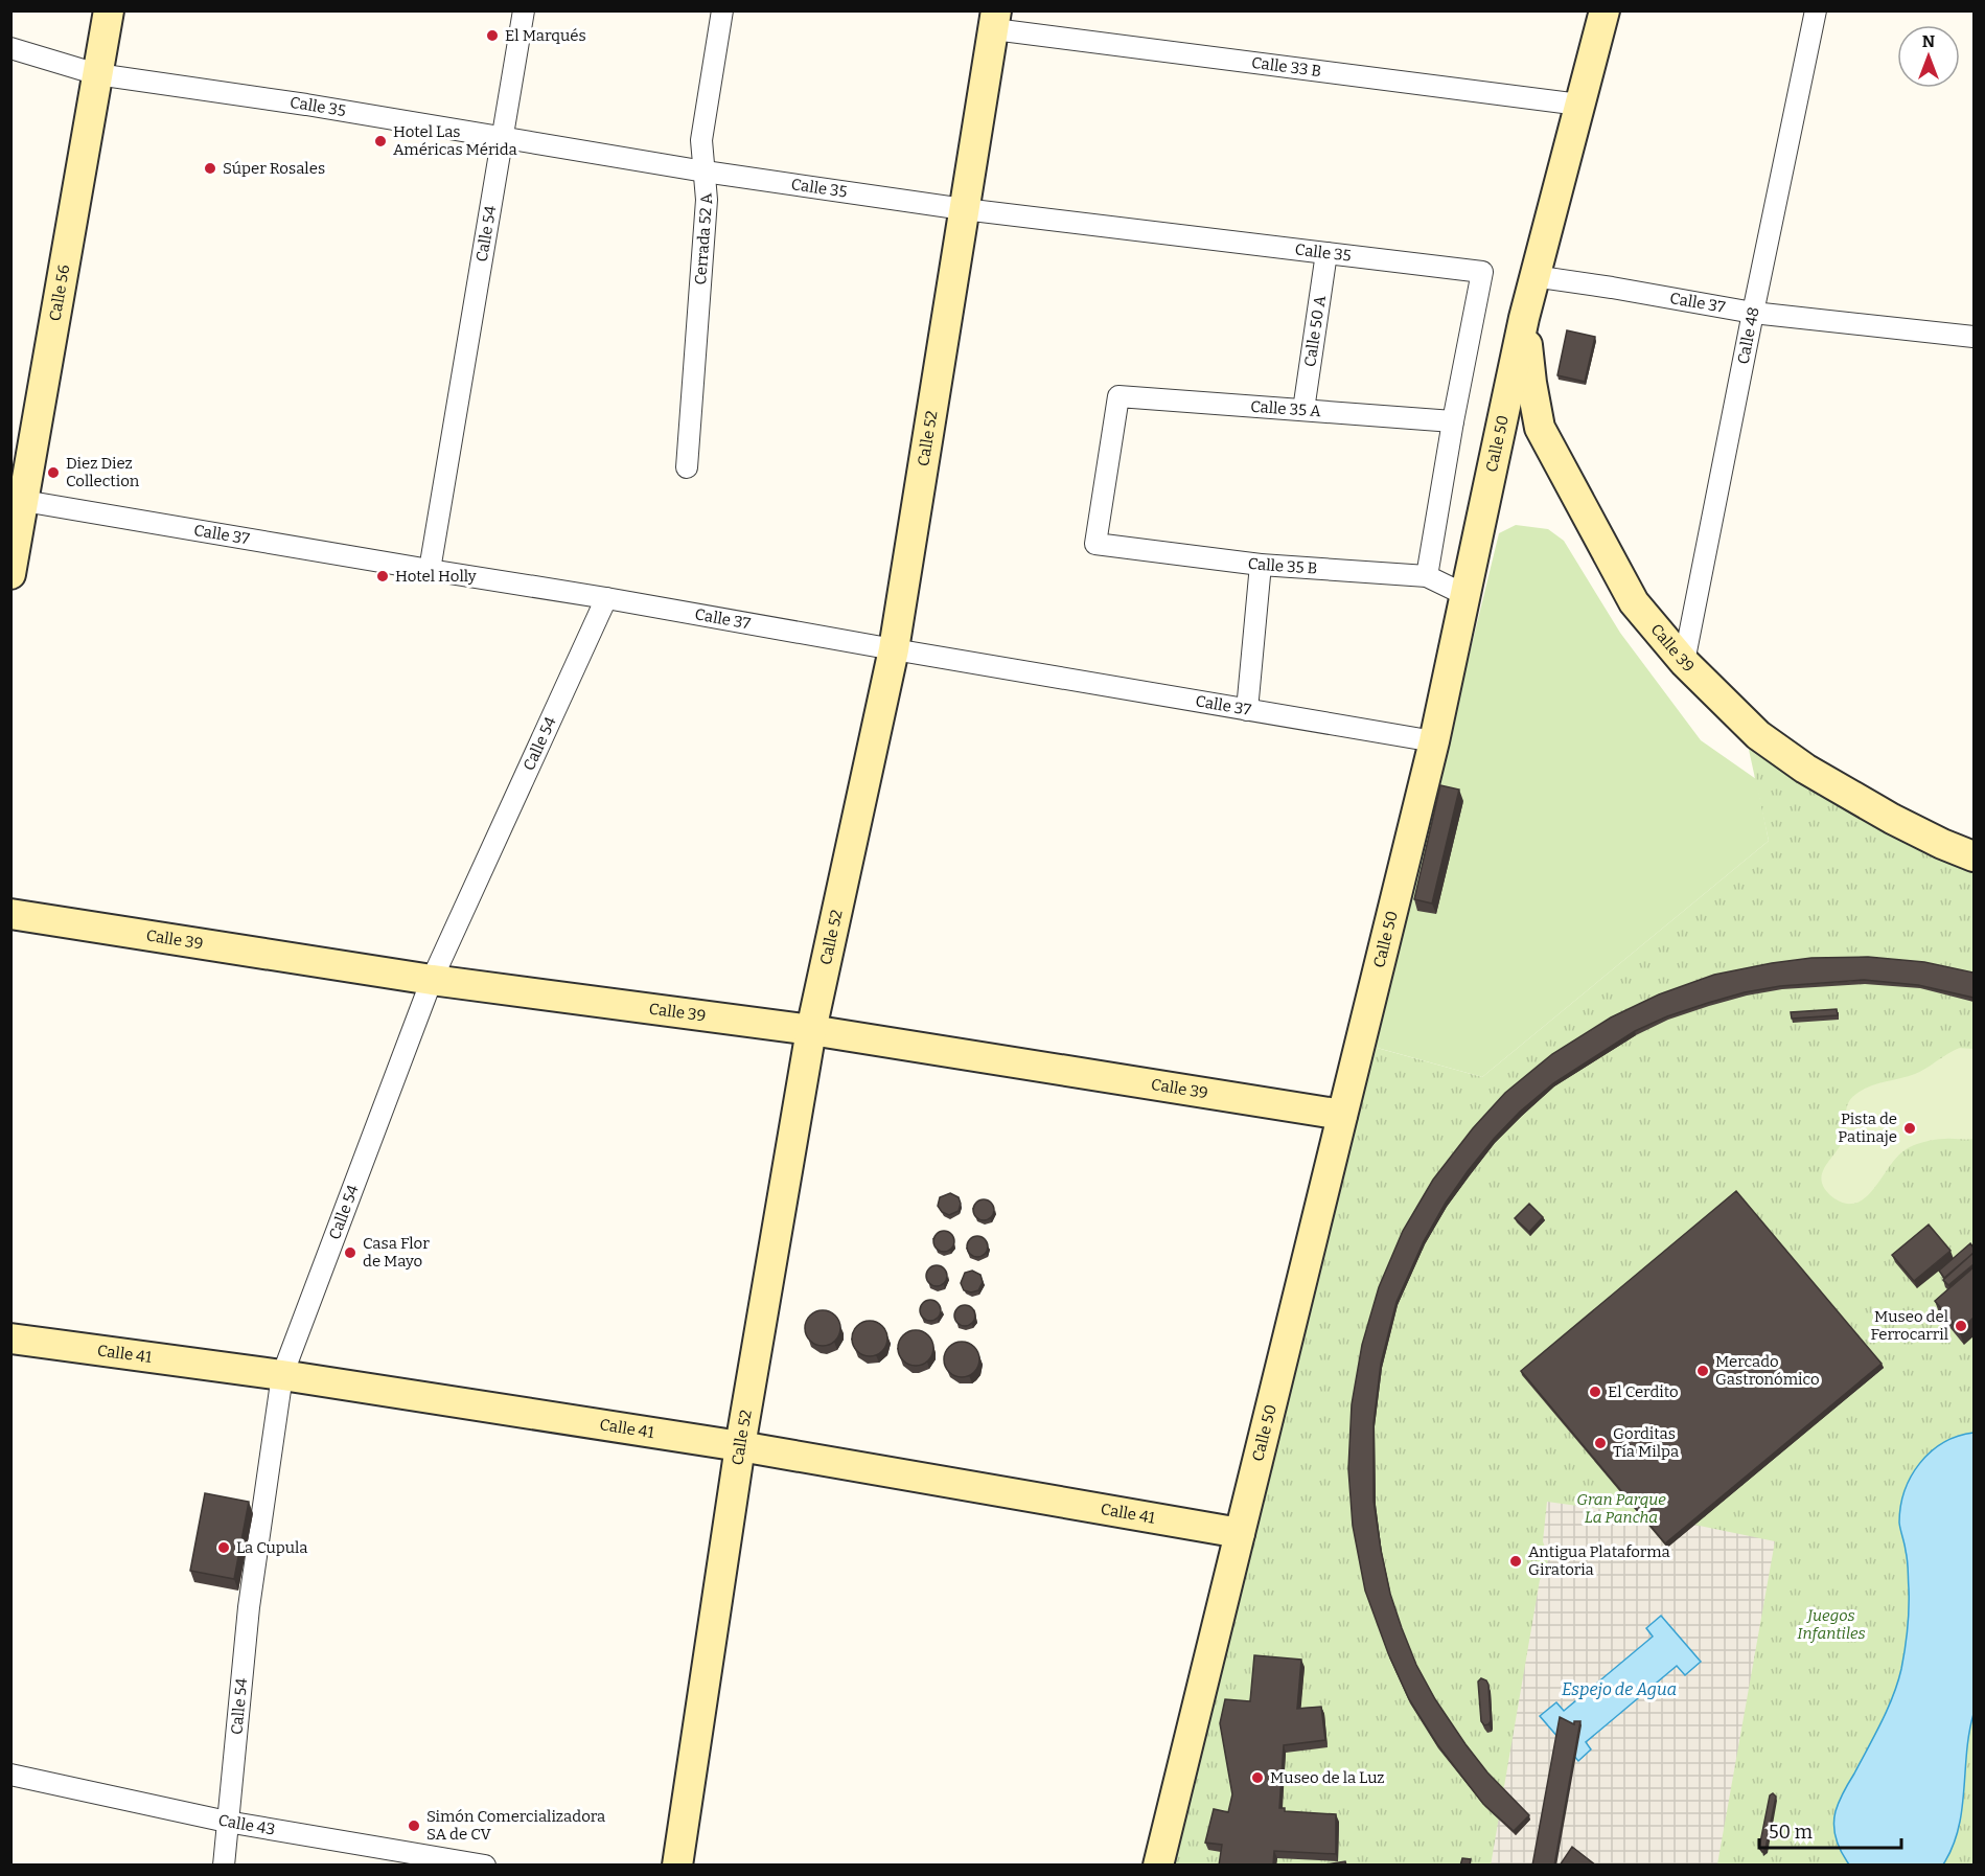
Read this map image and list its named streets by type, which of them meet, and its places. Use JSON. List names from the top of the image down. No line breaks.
{"streets":{"main road":["Calle 56","Calle 52","Calle 50","Calle 39","Calle 41"],"street":["Calle 33 B","Calle 35","Calle 54","Cerrada 52 A","Calle 37","Calle 50 A","Calle 48","Calle 35 A","Calle 35 B","Calle 43"]},"crossings":[["Calle 33 B","Calle 52"],["Calle 33 B","Calle 50"],["Calle 35","Calle 54"],["Calle 35","Cerrada 52 A"],["Calle 35","Calle 56"],["Calle 35","Calle 50 A"],["Calle 35","Calle 35 A"],["Calle 35","Calle 52"],["Calle 54","Calle 37"],["Calle 54","Calle 39"],["Calle 54","Calle 41"],["Calle 54","Calle 43"],["Calle 56","Calle 37"],["Calle 37","Calle 48"],["Calle 37","Calle 52"],["Calle 37","Calle 50"],["Calle 50 A","Calle 35 A"],["Calle 48","Calle 39"],["Calle 35 A","Calle 35 B"],["Calle 52","Calle 39"],["Calle 52","Calle 41"],["Calle 50","Calle 35 B"],["Calle 50","Calle 39"],["Calle 50","Calle 41"]],"water":["Espejo de Agua"],"parks":["Gran Parque La Pancha","Juegos Infantiles"],"places":["El Marqués","Hotel Las Américas Mérida","Súper Rosales","Diez Diez Collection","Hotel Holly","Pista de Patinaje","Casa Flor de Mayo","Museo del Ferrocarril","Mercado Gastronómico","El Cerdito","Gorditas Tía Milpa","La Cupula","Antigua Plataforma Giratoria","Museo de la Luz","Simón Comercializadora SA de CV"],"scale_bar":"50 m","north":"top"}
